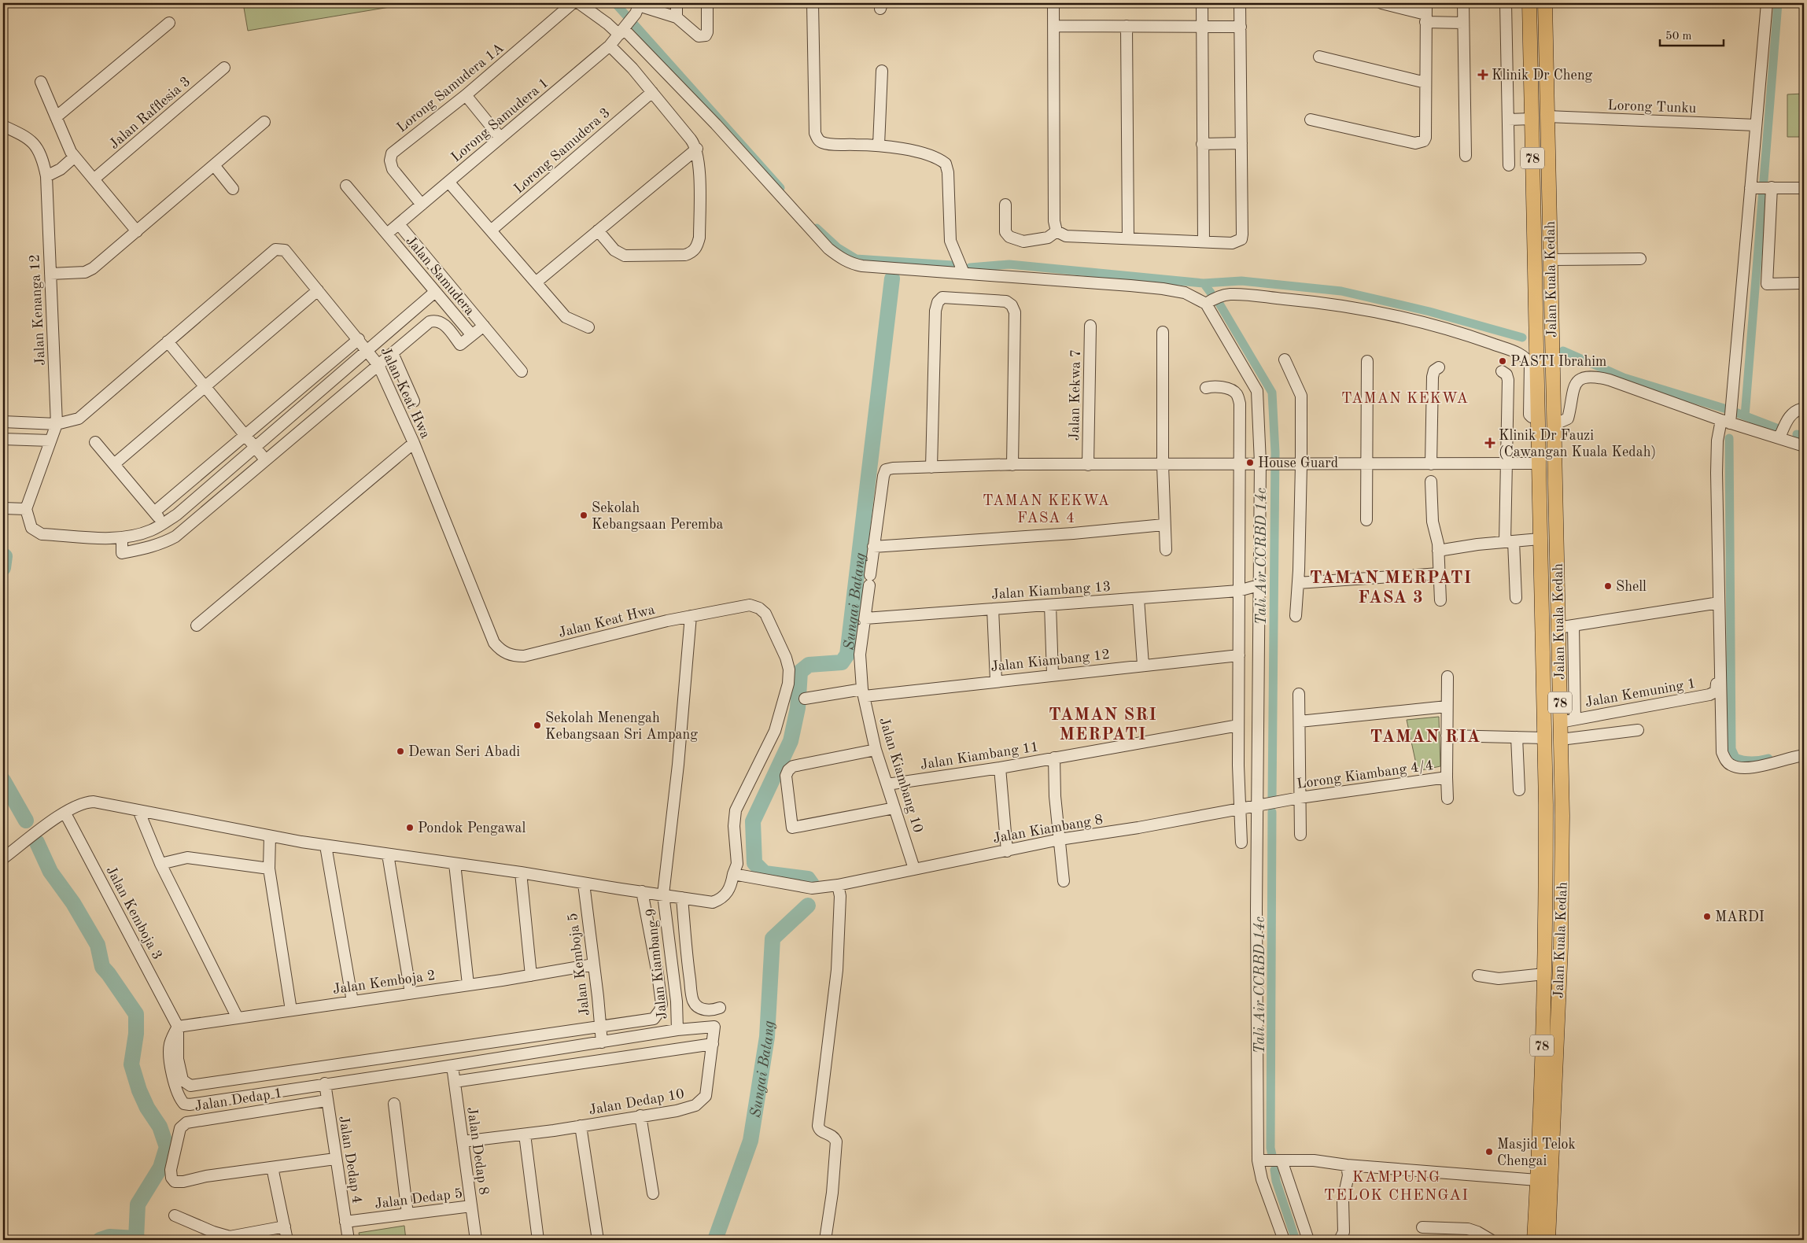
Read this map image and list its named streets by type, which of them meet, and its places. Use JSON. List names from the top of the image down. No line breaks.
{"streets":{"main road":["78","Jalan Kuala Kedah"],"street":["Lorong Samudera 1A","Lorong Tunku","Jalan Rafflesia 3","Lorong Samudera 1","Lorong Samudera 3","Jalan Samudera","Jalan Kenanga 12","Jalan Keat Hwa","Jalan Kekwa 7","Jalan Kiambang 13","Jalan Kiambang 12","Jalan Kemuning 1","Jalan Kiambang 11","Lorong Kiambang 4/4","Jalan Kiambang 10","Jalan Kiambang 8","Jalan Kemboja 3","Jalan Kiambang 9","Jalan Kemboja 5","Jalan Kemboja 2","Jalan Dedap 1","Jalan Dedap 10","Jalan Dedap 8","Jalan Dedap 4","Jalan Dedap 5"]},"crossings":[["Lorong Samudera 1A","Lorong Samudera 1"],["Lorong Tunku","Jalan Kuala Kedah"],["Lorong Samudera 1","Jalan Samudera"],["Jalan Samudera","Jalan Keat Hwa"],["Jalan Kuala Kedah","Jalan Kemuning 1"],["Jalan Keat Hwa","Jalan Kiambang 8"],["Jalan Keat Hwa","Jalan Kemboja 3"],["Jalan Keat Hwa","Jalan Kiambang 9"],["Jalan Keat Hwa","Jalan Kemboja 5"],["Jalan Kiambang 13","Jalan Kiambang 10"],["Jalan Kiambang 12","Jalan Kiambang 10"],["Jalan Kiambang 11","Jalan Kiambang 10"],["Lorong Kiambang 4/4","Jalan Kiambang 8"],["Jalan Kiambang 10","Jalan Kiambang 8"],["Jalan Kemboja 3","Jalan Kemboja 2"],["Jalan Kiambang 9","Jalan Dedap 10"],["Jalan Kemboja 5","Jalan Kemboja 2"],["Jalan Dedap 1","Jalan Dedap 4"],["Jalan Dedap 10","Jalan Dedap 8"],["Jalan Dedap 8","Jalan Dedap 5"],["Jalan Dedap 4","Jalan Dedap 5"]],"districts":["TAMAN KEKWA","TAMAN KEKWA FASA 4","TAMAN MERPATI FASA 3","TAMAN SRI MERPATI","TAMAN RIA","KAMPUNG TELOK CHENGAI"],"water":["Tali Air CCRBD 14c","Sungai Batang"],"places":{"health":["Klinik Dr Cheng","Klinik Dr Fauzi (Cawangan Kuala Kedah)"],"other":["PASTI Ibrahim","House Guard","Sekolah Kebangsaan Peremba","Shell","Sekolah Menengah Kebangsaan Sri Ampang","Dewan Seri Abadi","Pondok Pengawal","MARDI","Masjid Telok Chengai"]},"scale_bar":"50 m"}
